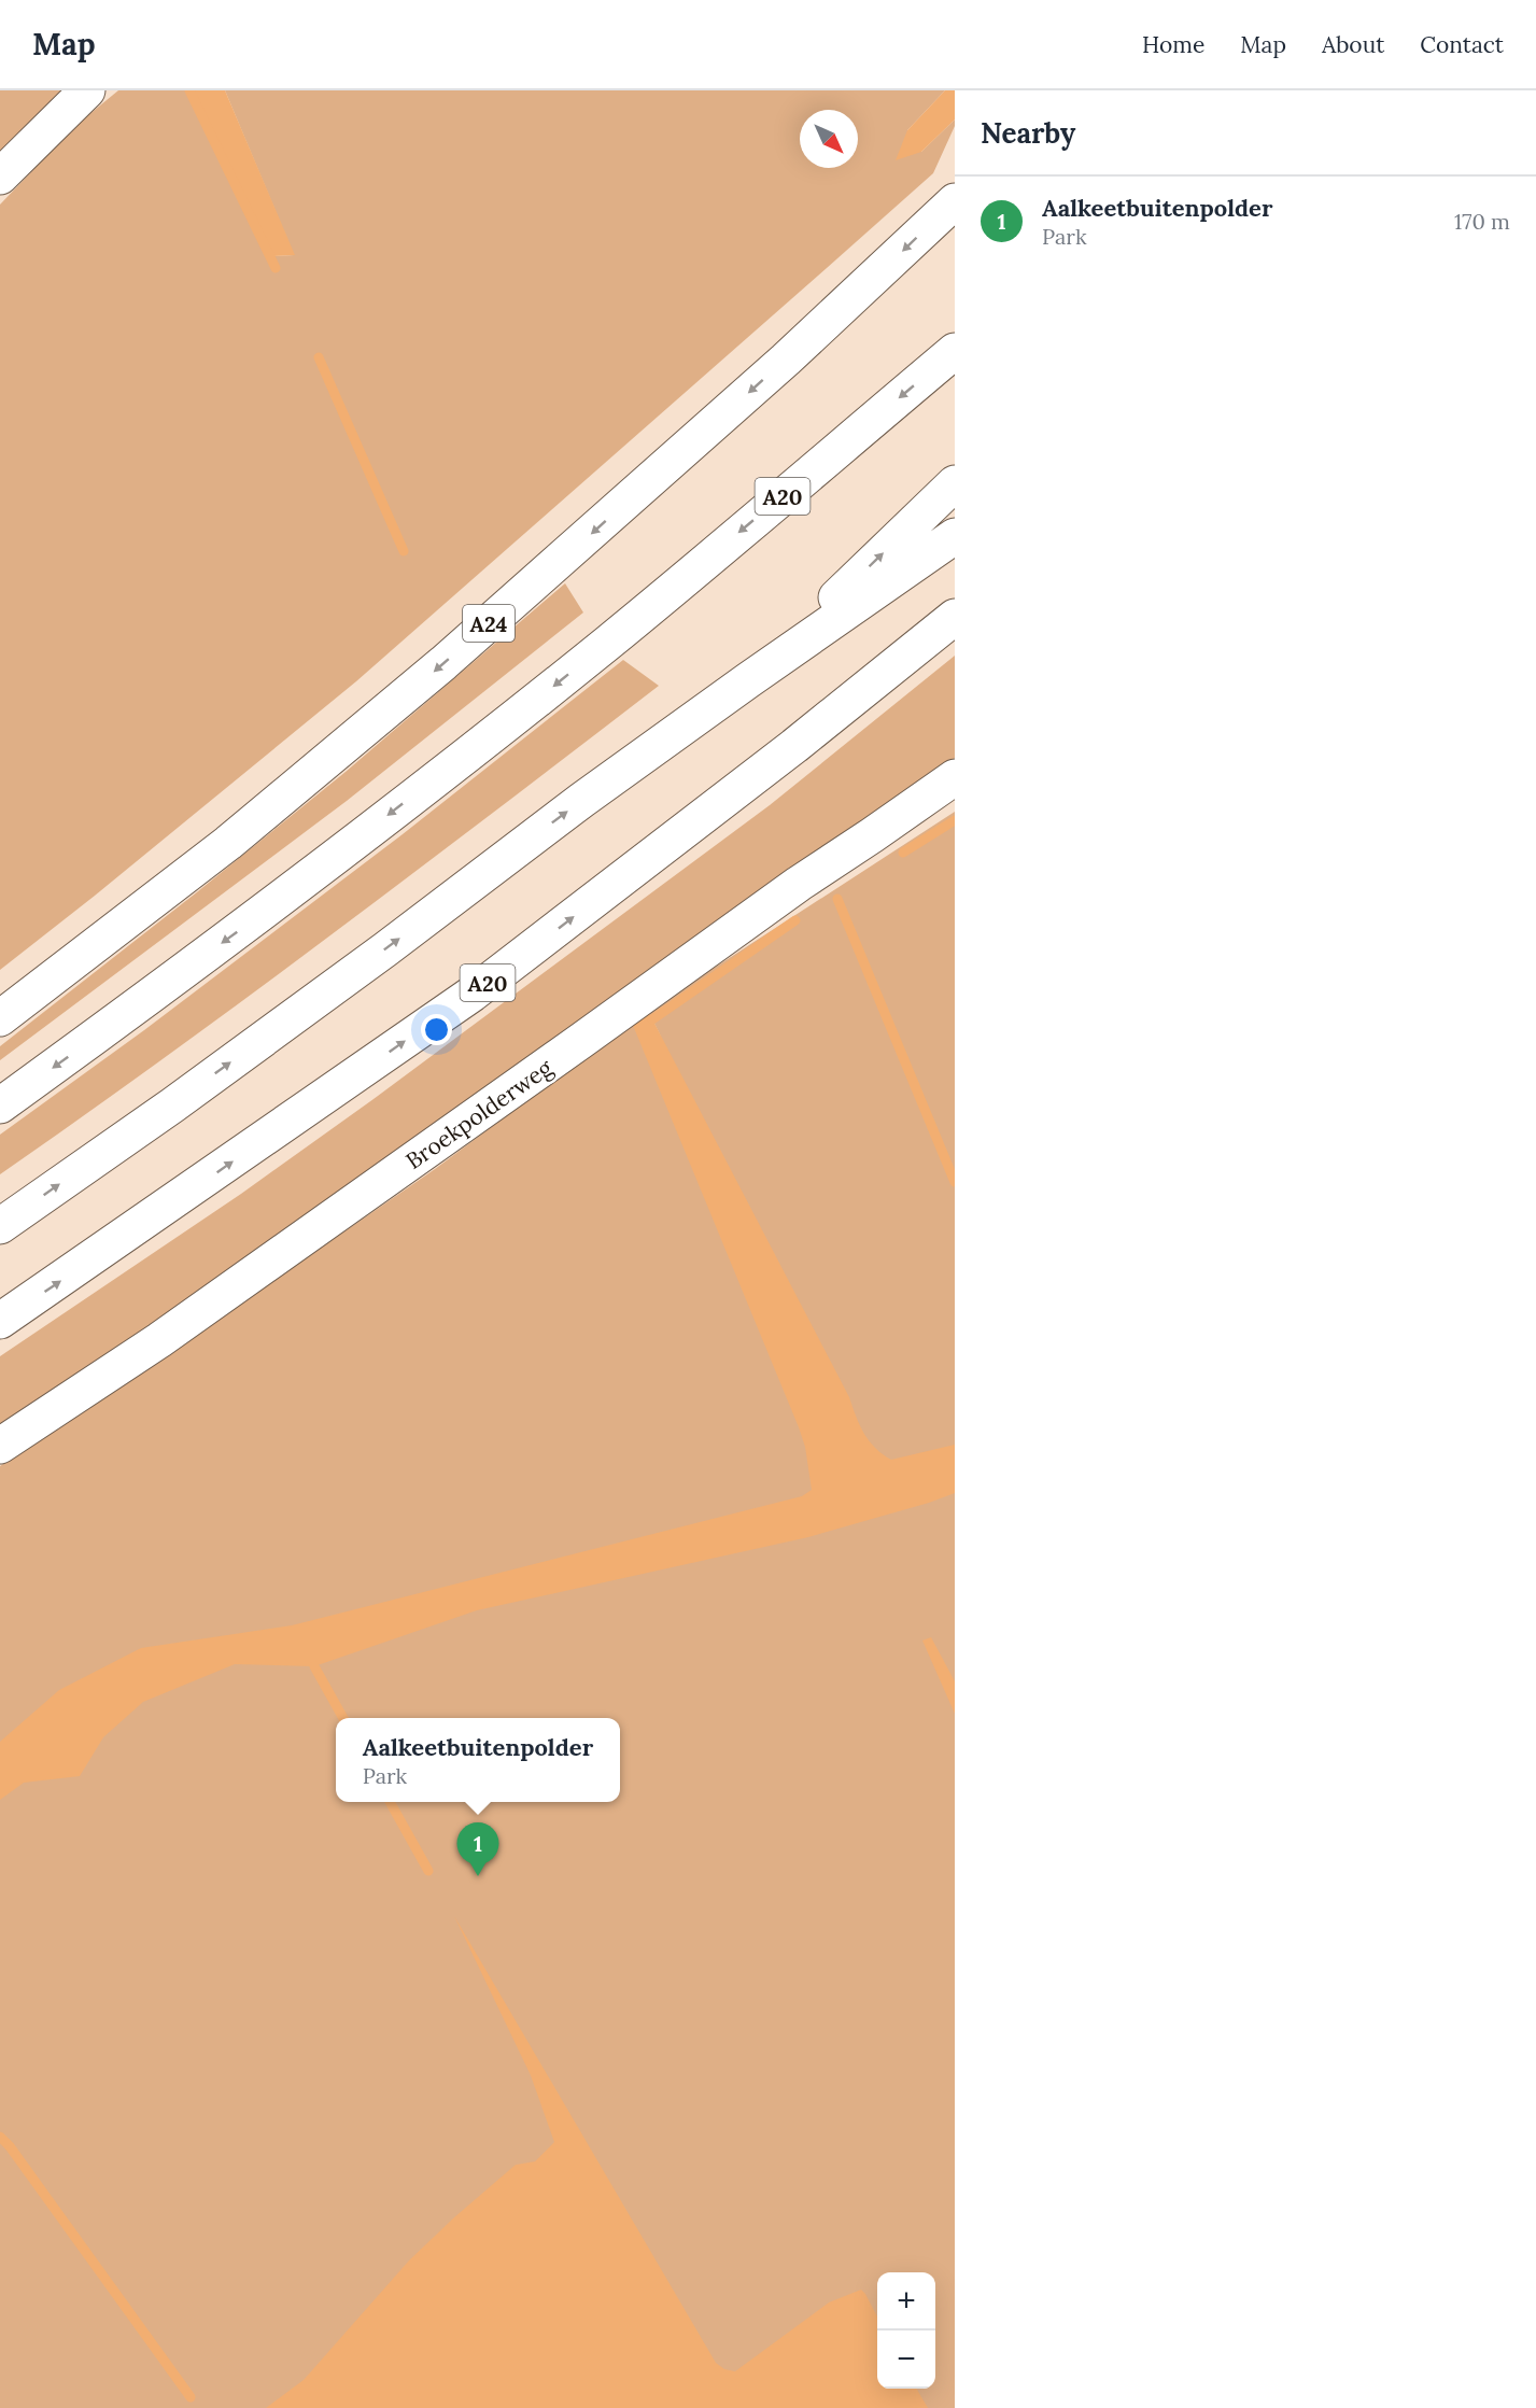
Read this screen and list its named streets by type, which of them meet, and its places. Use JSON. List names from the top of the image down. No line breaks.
{"streets":{"main road":["A20","A24","Broekpolderweg"]},"north":"bottom right","page":{"header":"Map","nav":["Home","Map","About","Contact"],"heading":"Nearby","list":[{"mark":"1","name":"Aalkeetbuitenpolder","note":"Park","value":"170 m"}],"popup":["Aalkeetbuitenpolder","Park"],"pins":"1","map_buttons":["+","−"]}}
